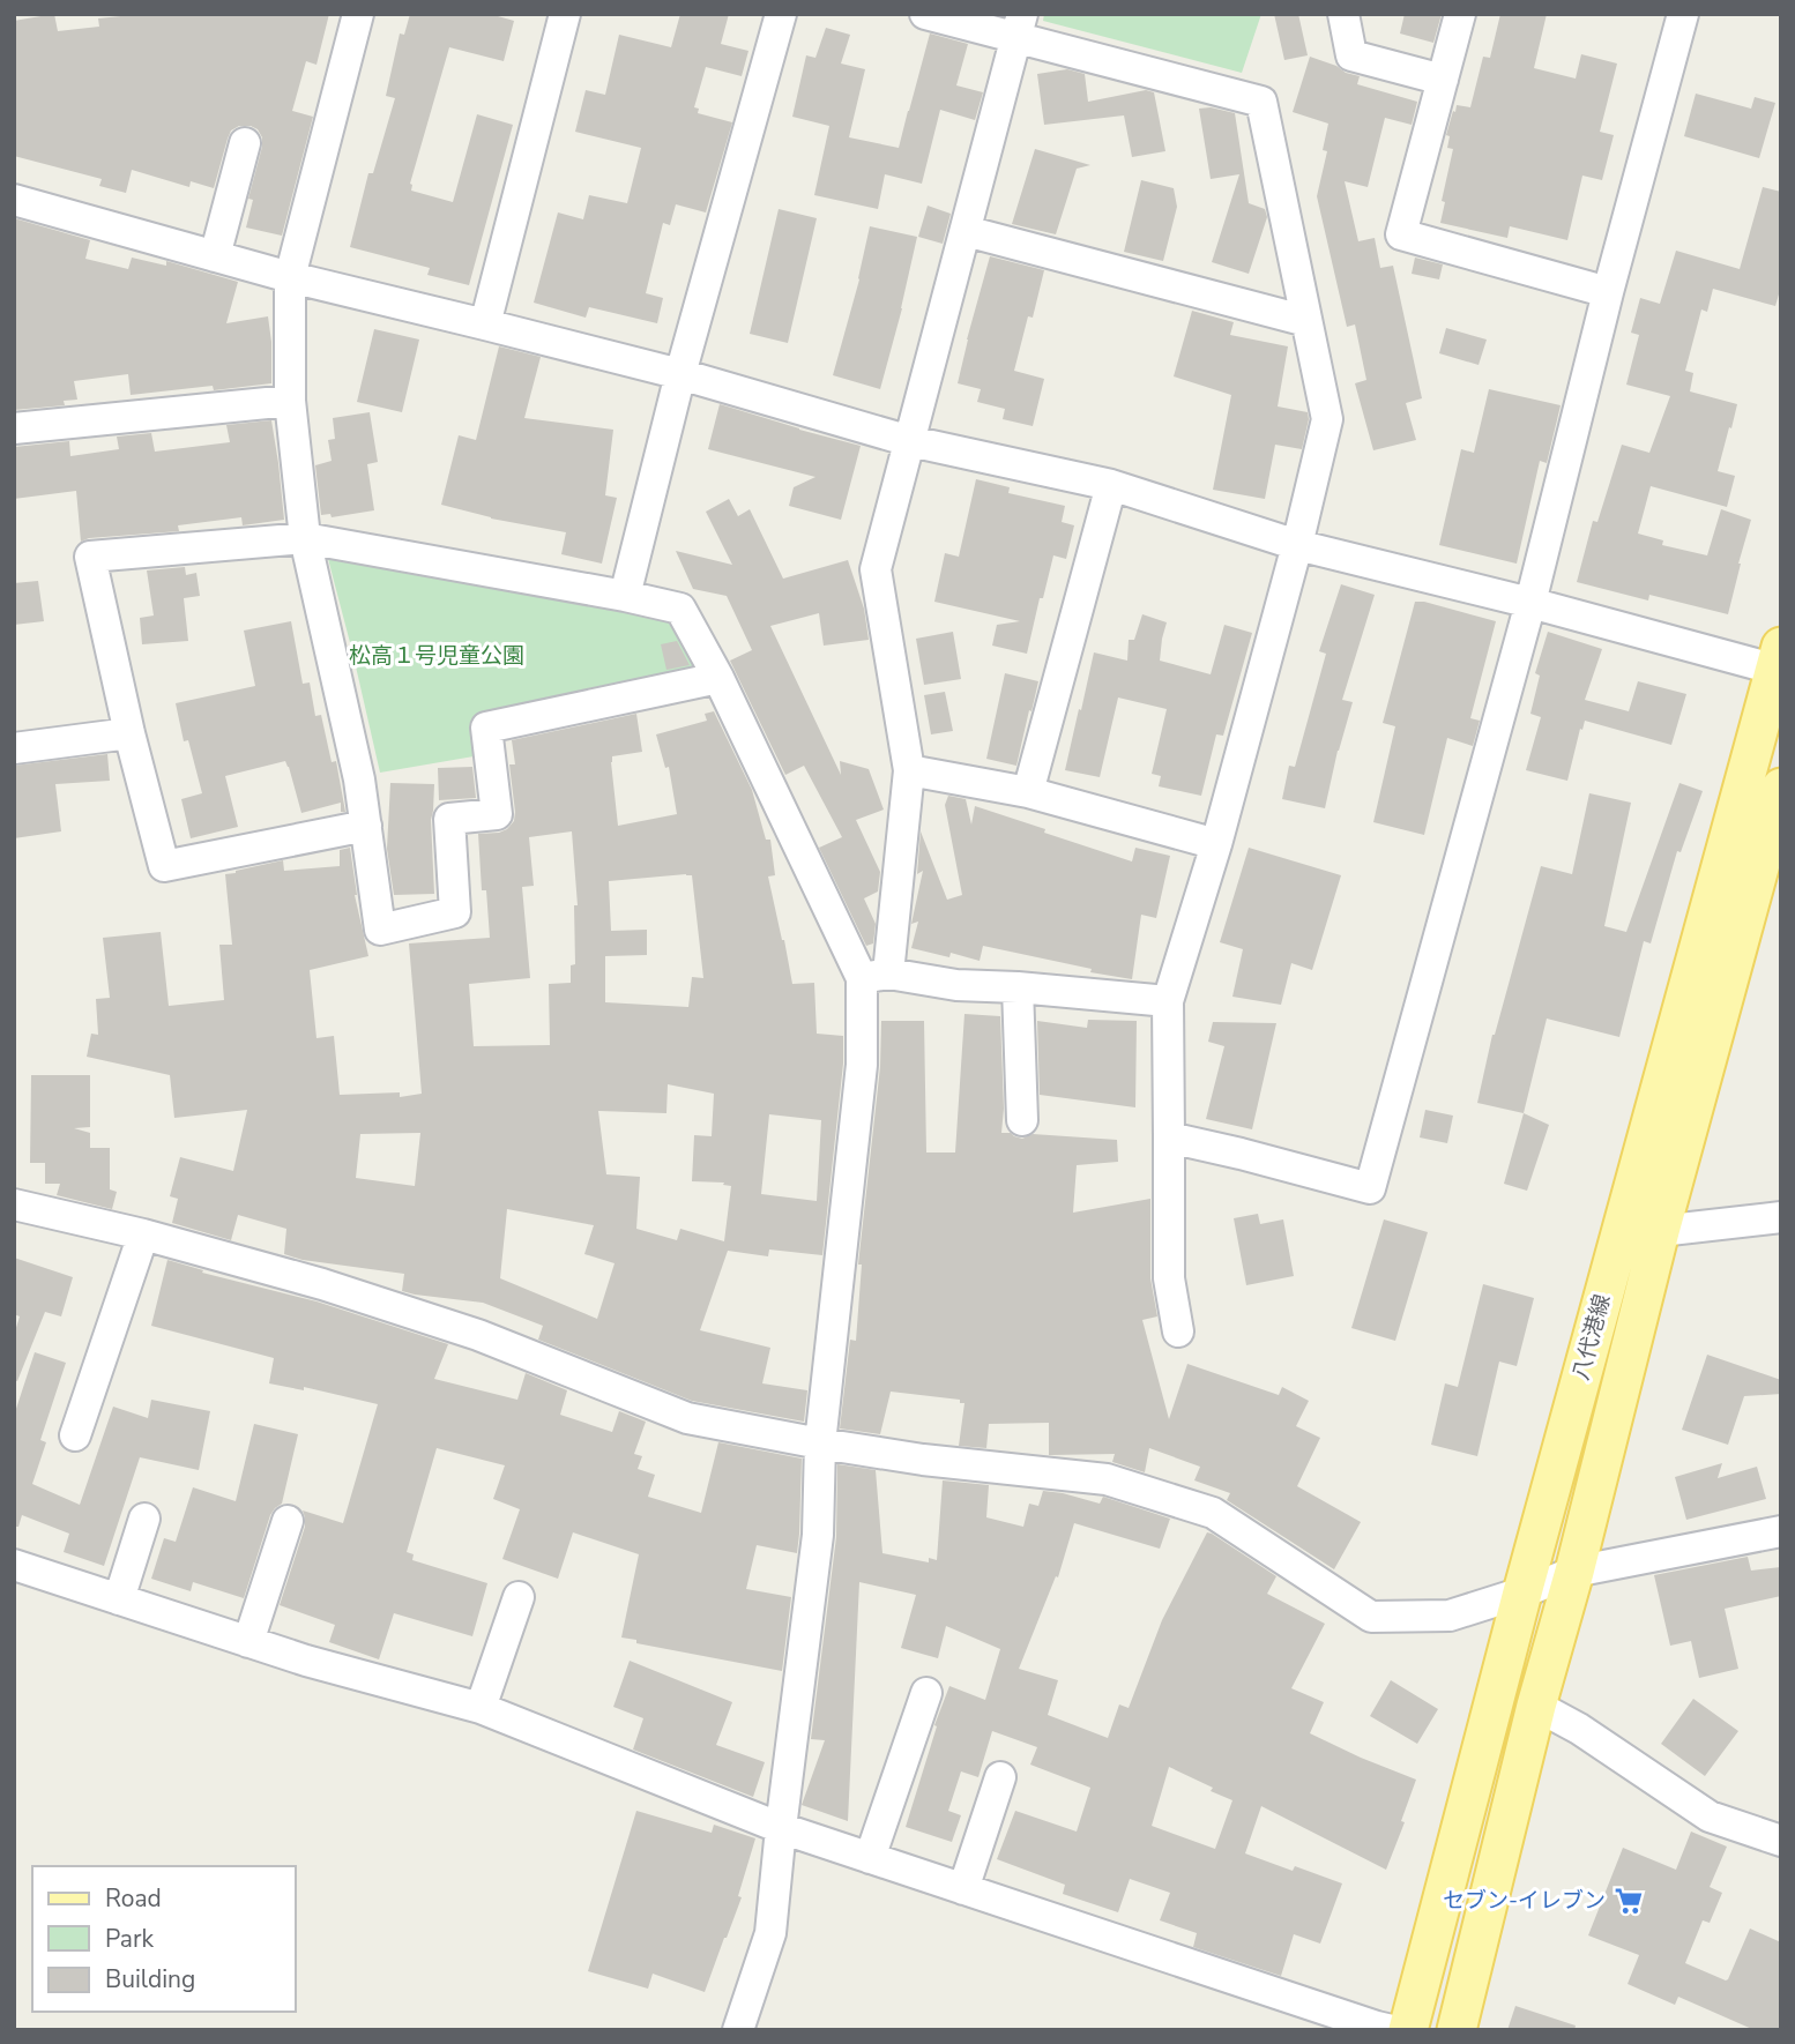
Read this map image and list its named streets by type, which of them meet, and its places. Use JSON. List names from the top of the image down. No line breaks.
{"streets":{"main road":["八代港線"]},"parks":["松高１号児童公園"],"places":{"supermarket":["セブン-イレブン"]},"legend":["Road","Park","Building"]}
